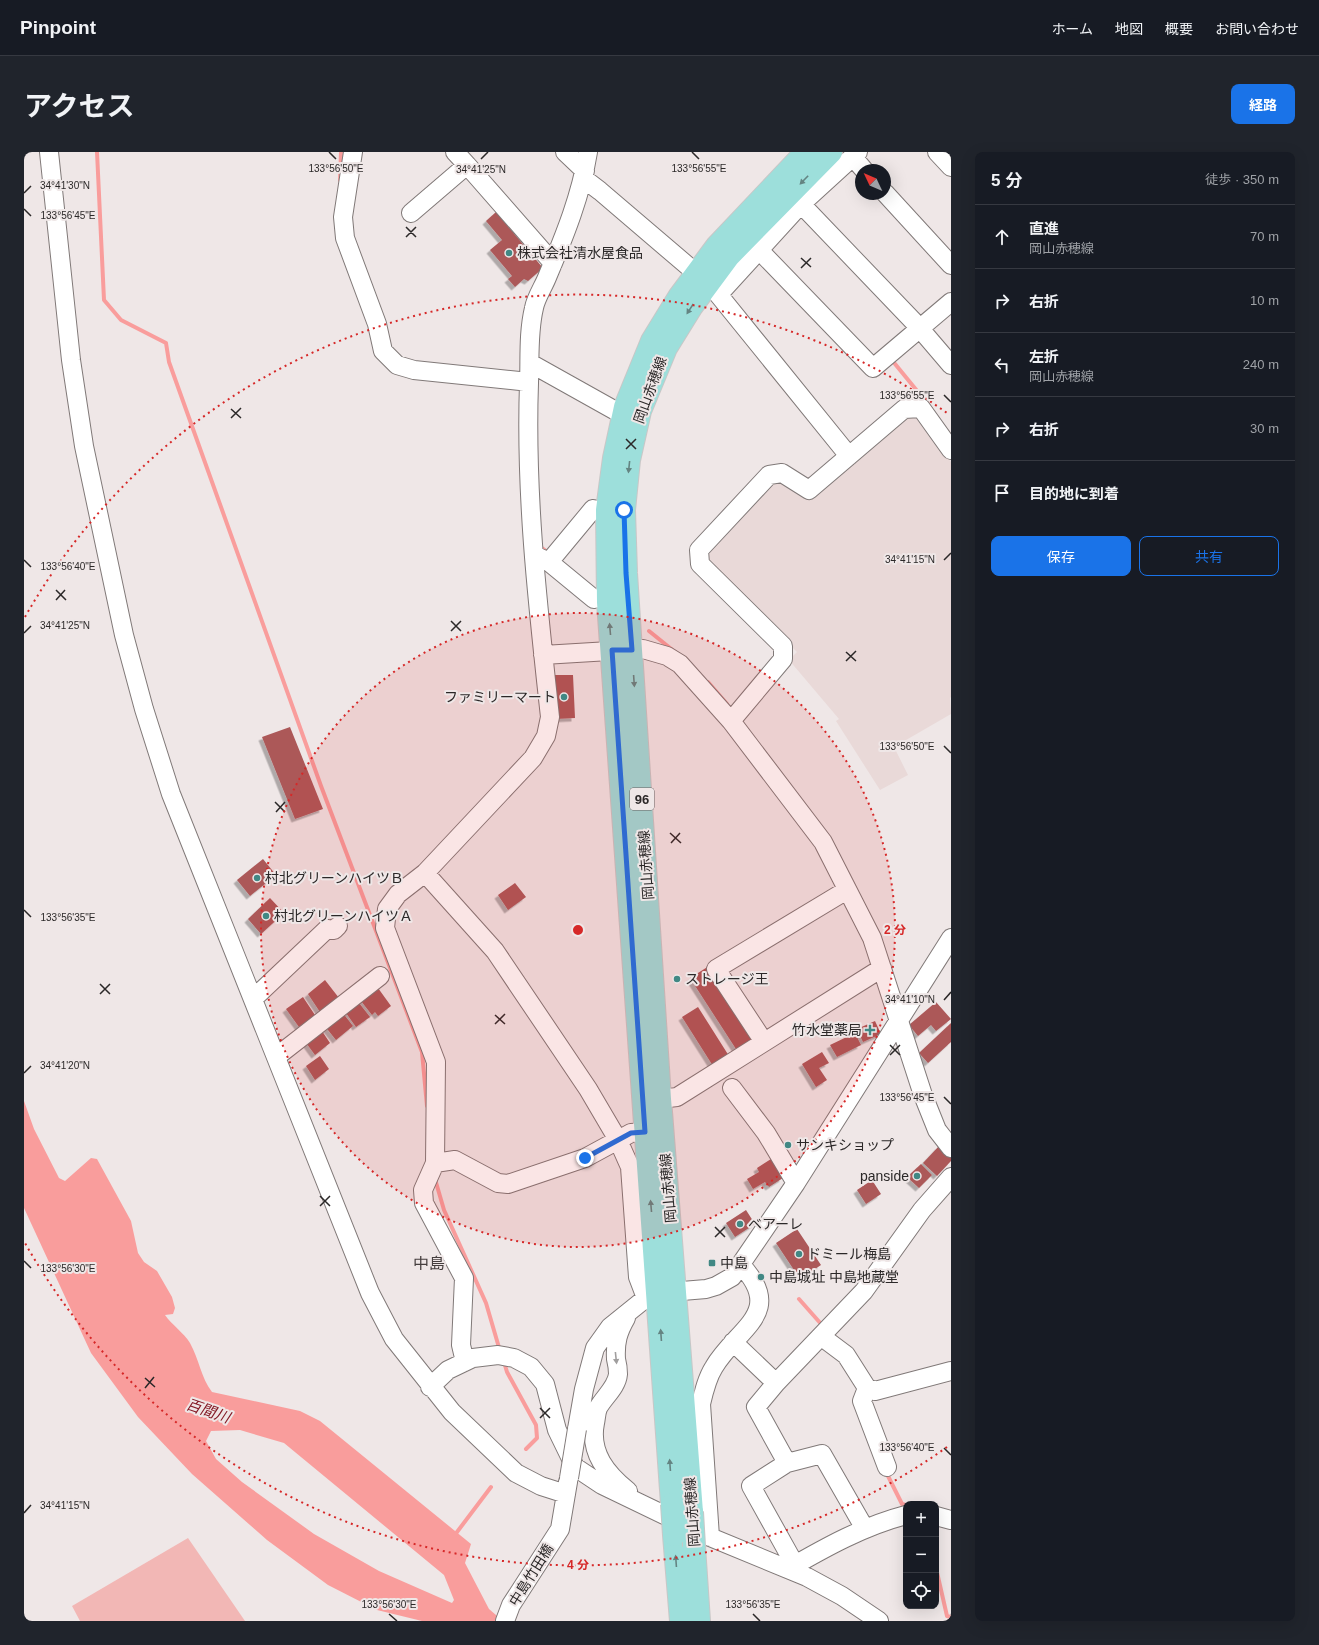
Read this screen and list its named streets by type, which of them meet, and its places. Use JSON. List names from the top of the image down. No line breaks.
{"streets":{"main road":["岡山赤穂線","96"],"street":["中島竹田橋"]},"districts":["中島"],"water":["百間川"],"places":{"other":["株式会社清水屋食品","ファミリーマート","村北グリーンハイツＢ","村北グリーンハイツＡ","ストレージ王","サンキショップ","panside","ベアーレ","ドミール梅島","中島城址 中島地蔵堂"],"health":["竹水堂薬局"],"transit":["中島"]},"north":"top left","page":{"header":"Pinpoint","nav":["ホーム","地図","概要","お問い合わせ"],"title":"アクセス","buttons":["経路",["保存","共有"]],"heading":["5 分","徒歩 · 350 m"],"list":[["直進","岡山赤穂線","70 m"],["右折","10 m"],["左折","岡山赤穂線","240 m"],["右折","30 m"],"目的地に到着"],"map_buttons":["+","−"]},"coordinates":["133°56'50\"E","133°56'55\"E","34°41'25\"N","34°41'30\"N","133°56'45\"E","34°41'15\"N","133°56'40\"E","133°56'35\"E","34°41'10\"N","34°41'20\"N","133°56'30\"E"],"rings":["2 分","4 分"]}
